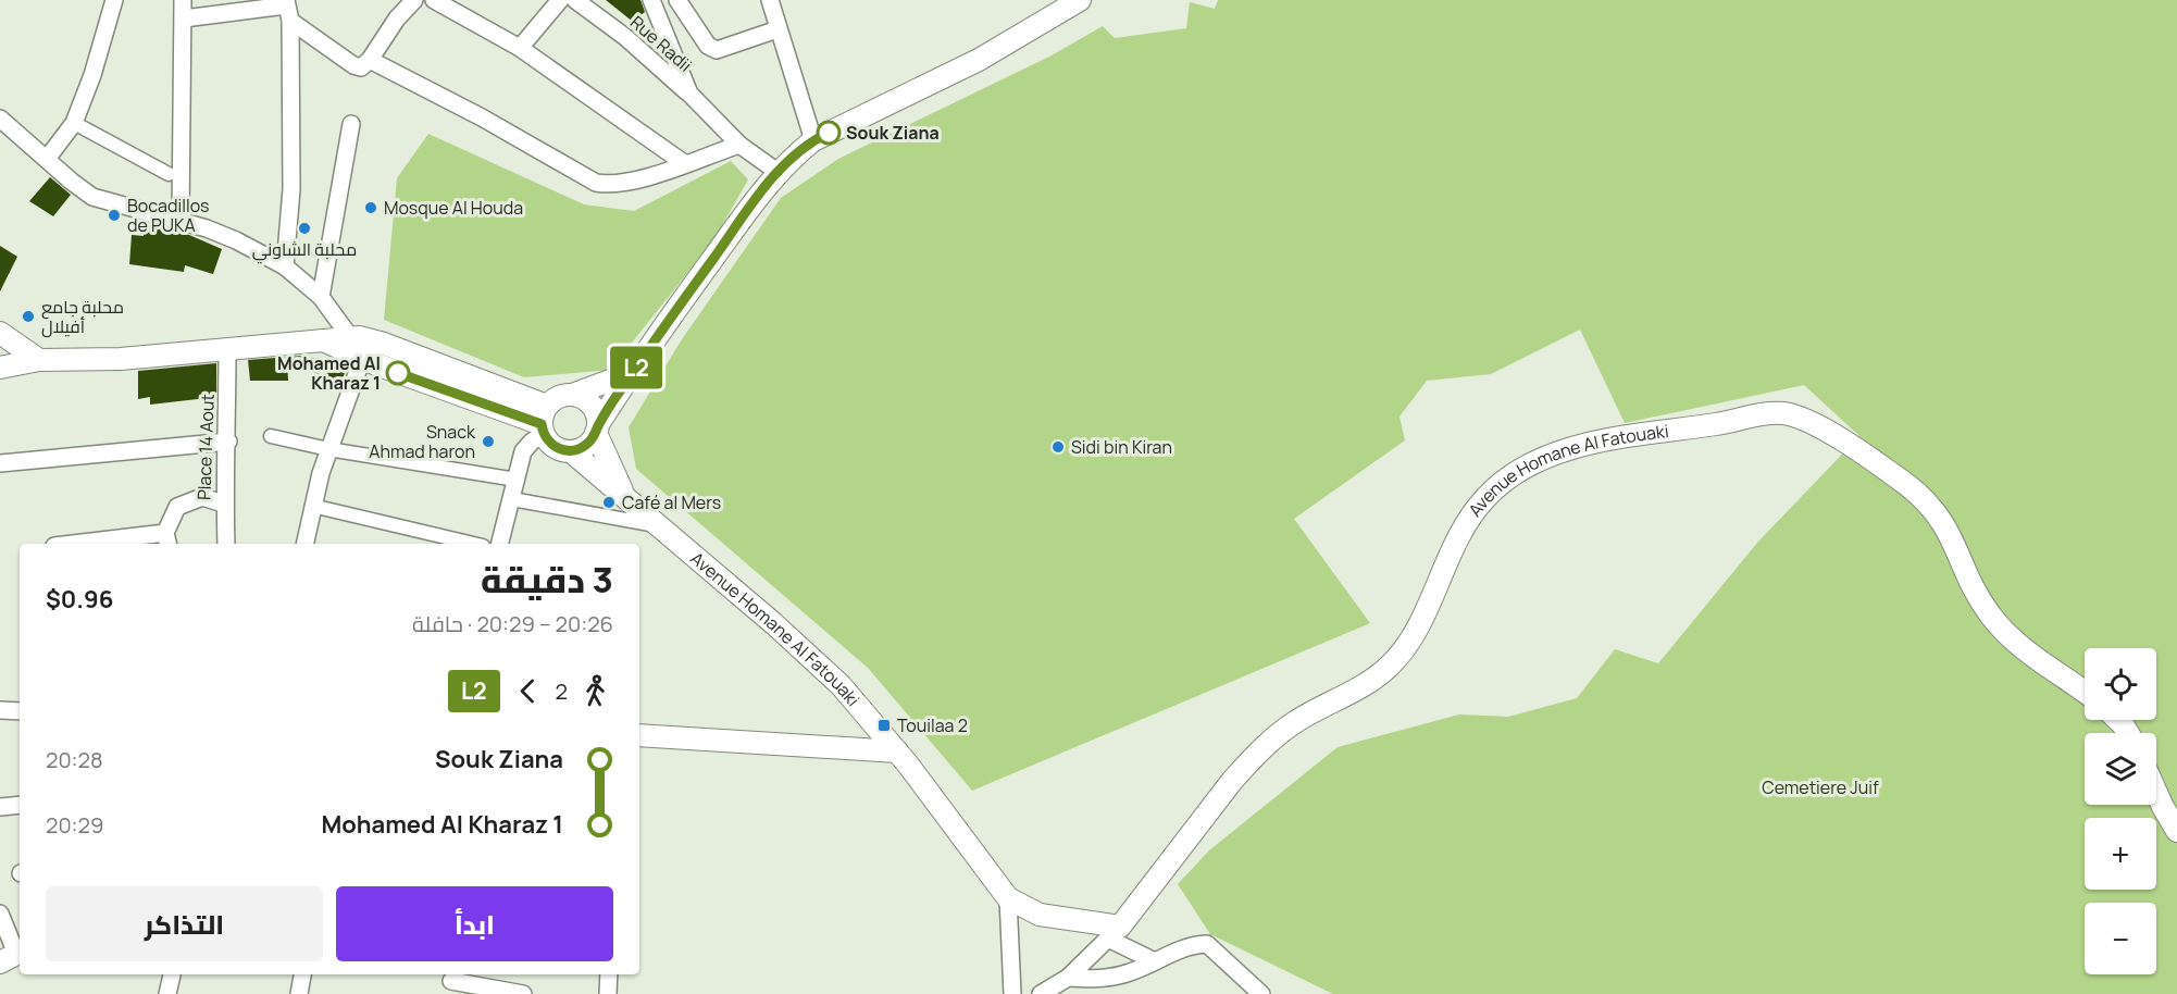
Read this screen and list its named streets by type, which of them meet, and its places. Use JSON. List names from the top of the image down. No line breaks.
{"streets":{"street":["Rue Radii","Place 14 Aout","Avenue Homane Al Fatouaki"]},"parks":["Cemetiere Juif"],"places":{"other":["Souk Ziana","Mosque Al Houda","Bocadillos de PUKA","محلبة الشاوني","محلبة جامع أفيلال","Mohamed Al Kharaz 1","Snack Ahmad haron","Sidi bin Kiran","Café al Mers"],"transit":["Touilaa 2"]},"lines":["bus line L2"],"page":{"on_map":"L2","heading":["3 دقيقة","20:26 – 20:29 · حافلة","$0.96"],"map_buttons":["+","−"],"legs":["2","L2"],"list":[{"name":"Souk Ziana","value":"20:28"},{"name":"Mohamed Al Kharaz 1","value":"20:29"}],"buttons":["ابدأ","التذاكر"]}}
